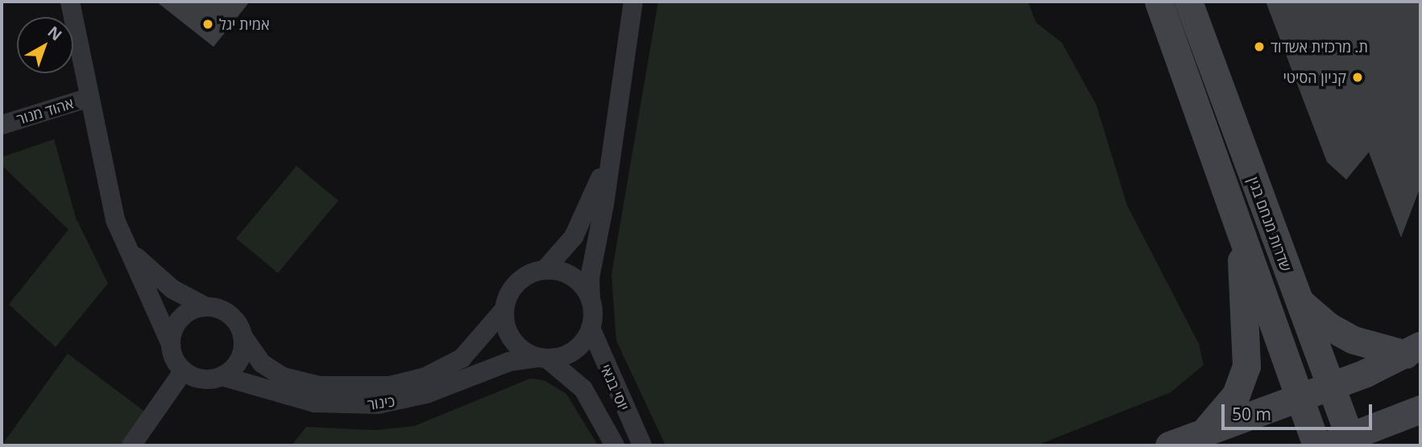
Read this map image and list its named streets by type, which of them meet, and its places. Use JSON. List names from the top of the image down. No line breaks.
{"streets":{"main road":["שדרות מנחם בגין"],"street":["אהוד מנור","יוסי בנאי","כינור"]},"crossings":[["יוסי בנאי","כינור"]],"places":["אמית יגל","ת. מרכזית אשדוד","קניון הסיטי"],"scale_bar":"50 m","north":"top right"}
